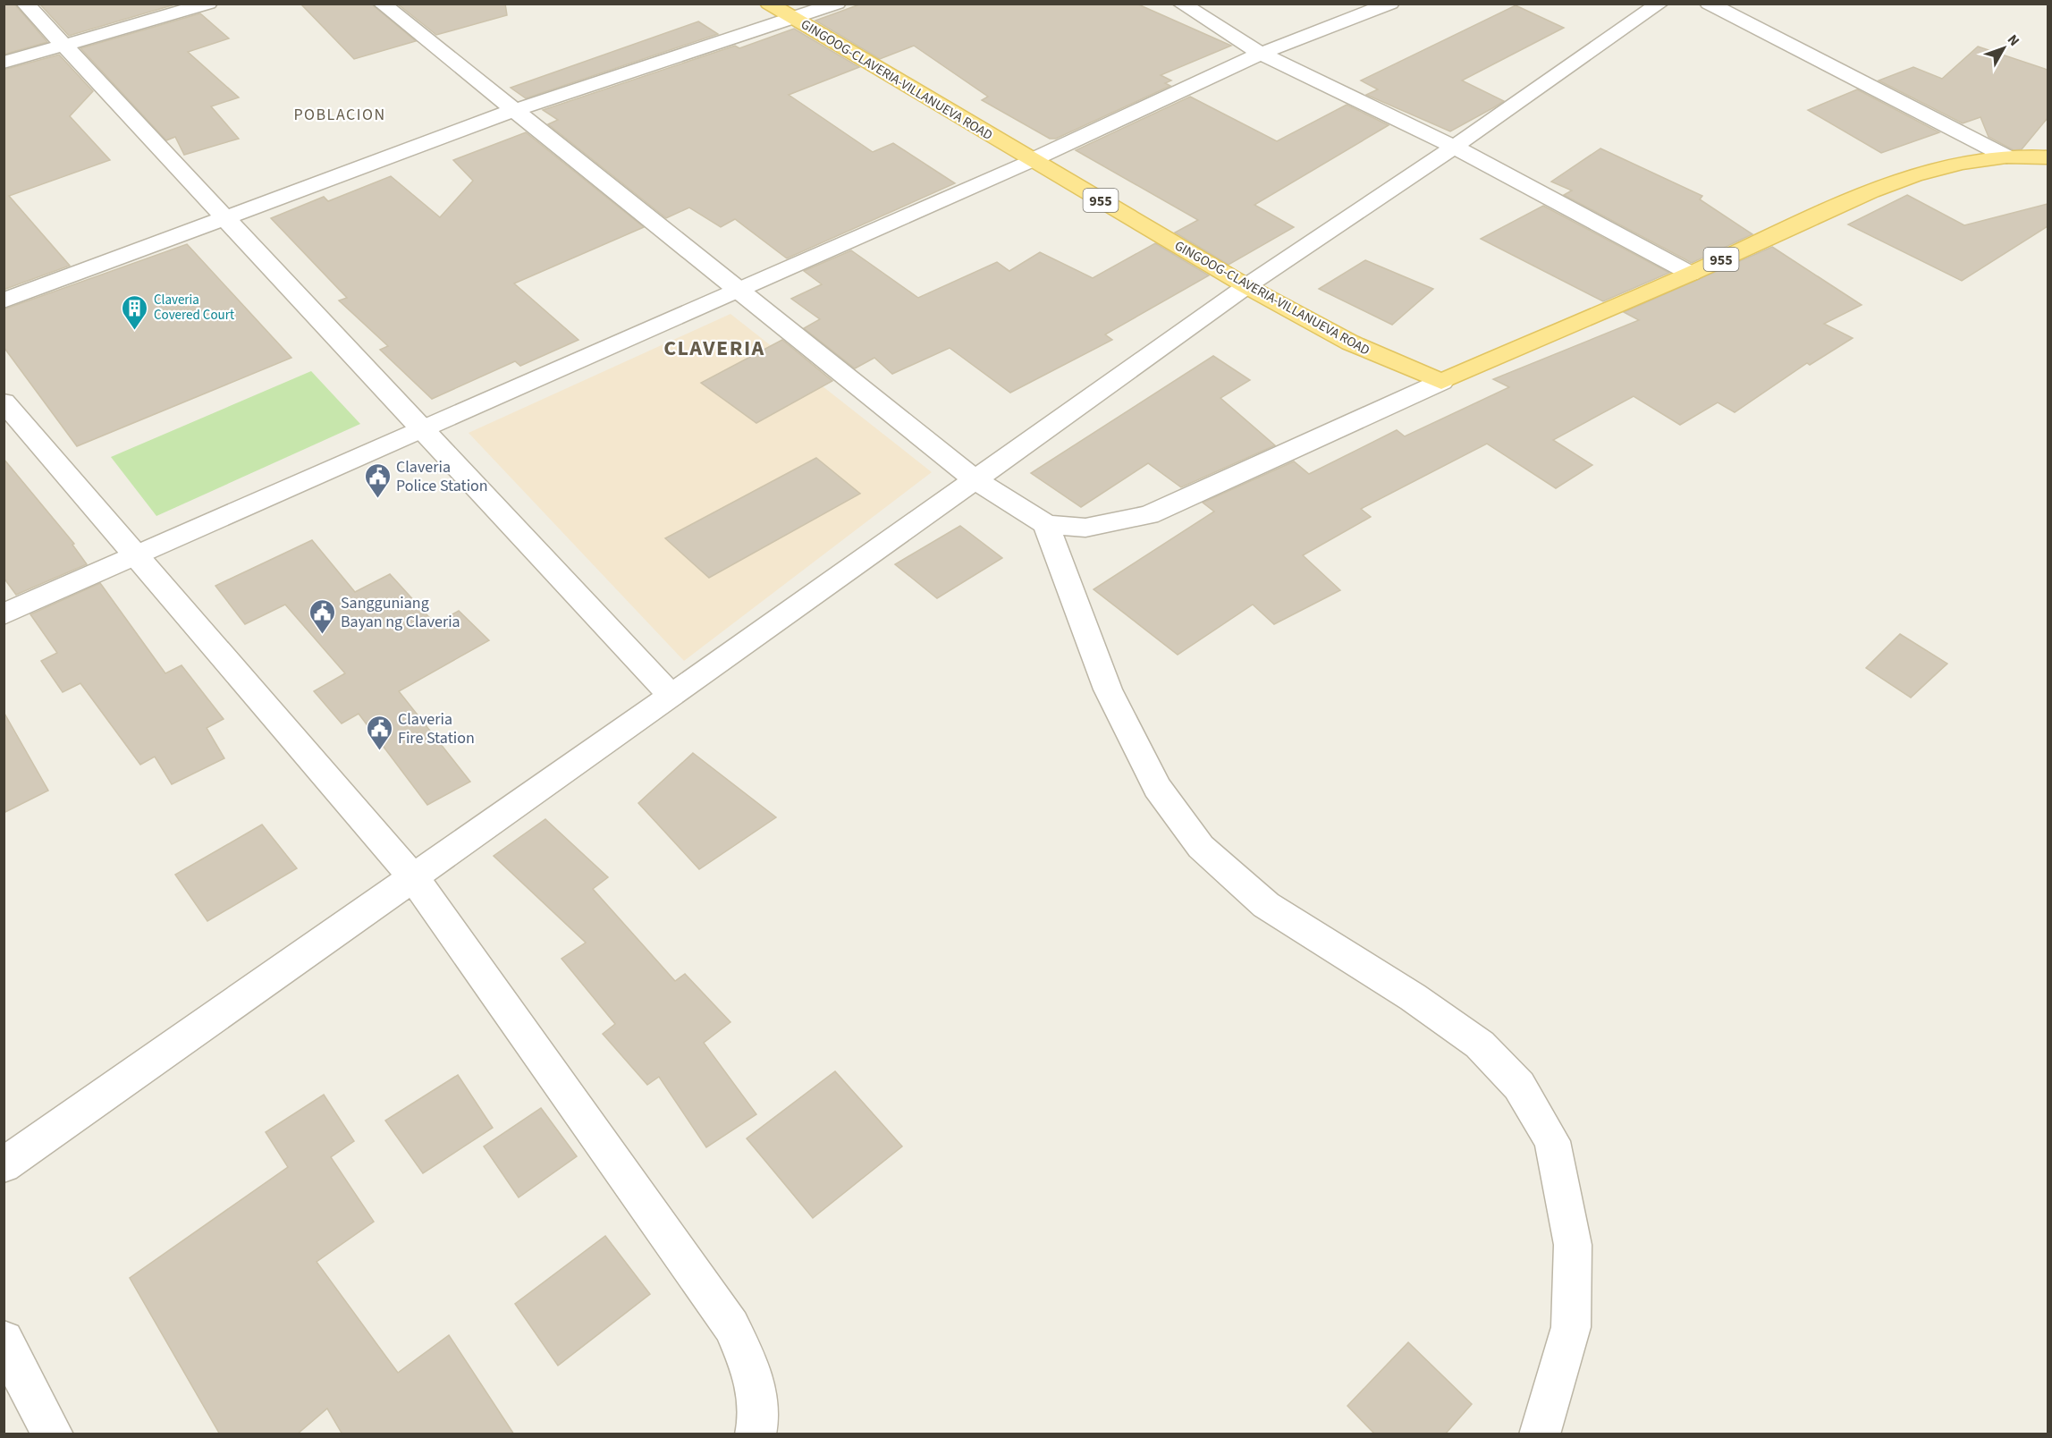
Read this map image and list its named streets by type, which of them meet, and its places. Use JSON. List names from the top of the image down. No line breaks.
{"streets":{"main road":["GINGOOG-CLAVERIA-VILLANUEVA ROAD","955"]},"crossings":[["GINGOOG-CLAVERIA-VILLANUEVA ROAD","955"]],"districts":["POBLACION","CLAVERIA"],"places":{"building":["Claveria Covered Court"],"public building":["Claveria Police Station","Sangguniang Bayan ng Claveria","Claveria Fire Station"]},"north":"top right"}
